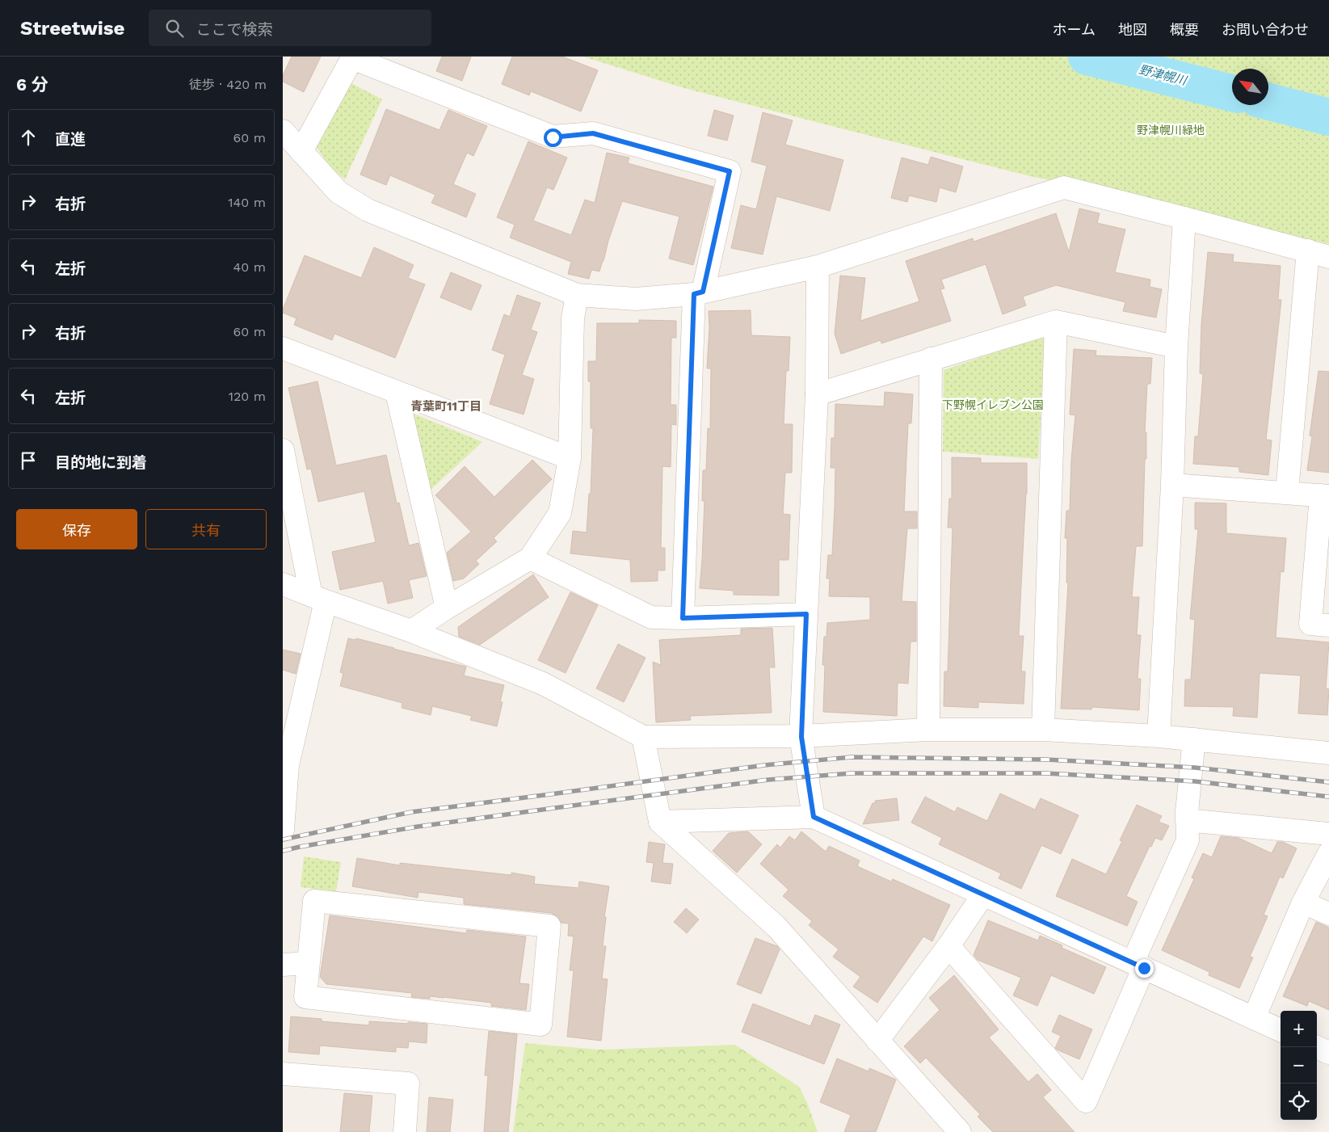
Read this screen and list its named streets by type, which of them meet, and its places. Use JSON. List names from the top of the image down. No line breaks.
{"districts":["青葉町11丁目"],"water":["野津幌川"],"parks":["野津幌川緑地","下野幌イレブン公園"],"north":"top left","page":{"header":"Streetwise","search":"ここで検索","nav":["ホーム","地図","概要","お問い合わせ"],"heading":["6 分","徒歩 · 420 m"],"list":[["直進","60 m"],["右折","140 m"],["左折","40 m"],["右折","60 m"],["左折","120 m"],"目的地に到着"],"buttons":["保存","共有"],"map_buttons":["+","−"]}}
